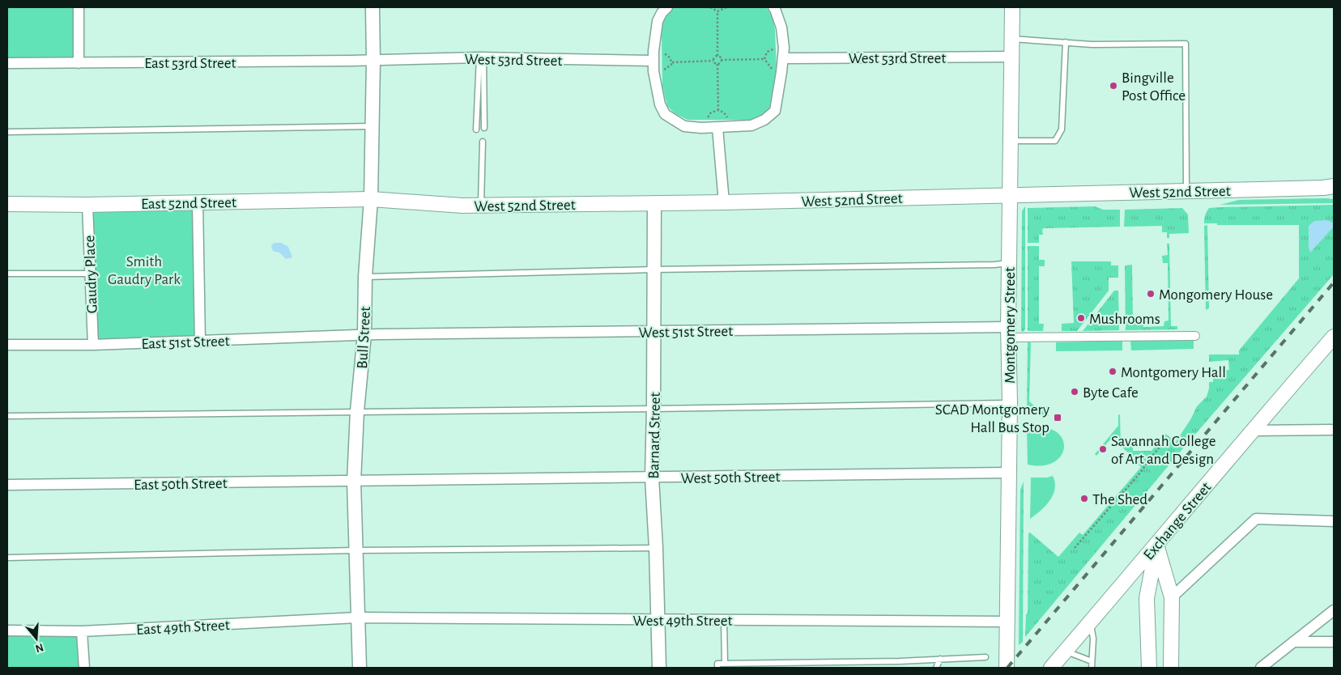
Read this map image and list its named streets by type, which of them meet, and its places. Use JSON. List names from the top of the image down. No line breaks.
{"streets":{"main road":["West 52nd Street","East 52nd Street","Montgomery Street","Exchange Street"],"street":["West 53rd Street","East 53rd Street","Gaudry Place","West 51st Street","Bull Street","East 51st Street","Barnard Street","West 50th Street","East 50th Street","West 49th Street","East 49th Street"]},"crossings":[["West 53rd Street","East 53rd Street"],["West 53rd Street","Montgomery Street"],["West 53rd Street","Bull Street"],["East 53rd Street","Bull Street"],["West 52nd Street","East 52nd Street"],["West 52nd Street","Montgomery Street"],["West 52nd Street","Bull Street"],["West 52nd Street","Barnard Street"],["East 52nd Street","Gaudry Place"],["East 52nd Street","Bull Street"],["Gaudry Place","East 51st Street"],["Montgomery Street","West 51st Street"],["Montgomery Street","West 50th Street"],["Montgomery Street","West 49th Street"],["West 51st Street","Bull Street"],["West 51st Street","East 51st Street"],["West 51st Street","Barnard Street"],["Bull Street","East 51st Street"],["Bull Street","West 50th Street"],["Bull Street","East 50th Street"],["Bull Street","West 49th Street"],["Bull Street","East 49th Street"],["Barnard Street","West 50th Street"],["Barnard Street","West 49th Street"],["West 50th Street","East 50th Street"],["West 49th Street","East 49th Street"]],"parks":["Smith Gaudry Park"],"places":{"other":["Bingville Post Office","Mongomery House","Mushrooms","Montgomery Hall","Byte Cafe","Savannah College of Art and Design","The Shed"],"transit":["SCAD Montgomery Hall Bus Stop"]},"north":"bottom"}
